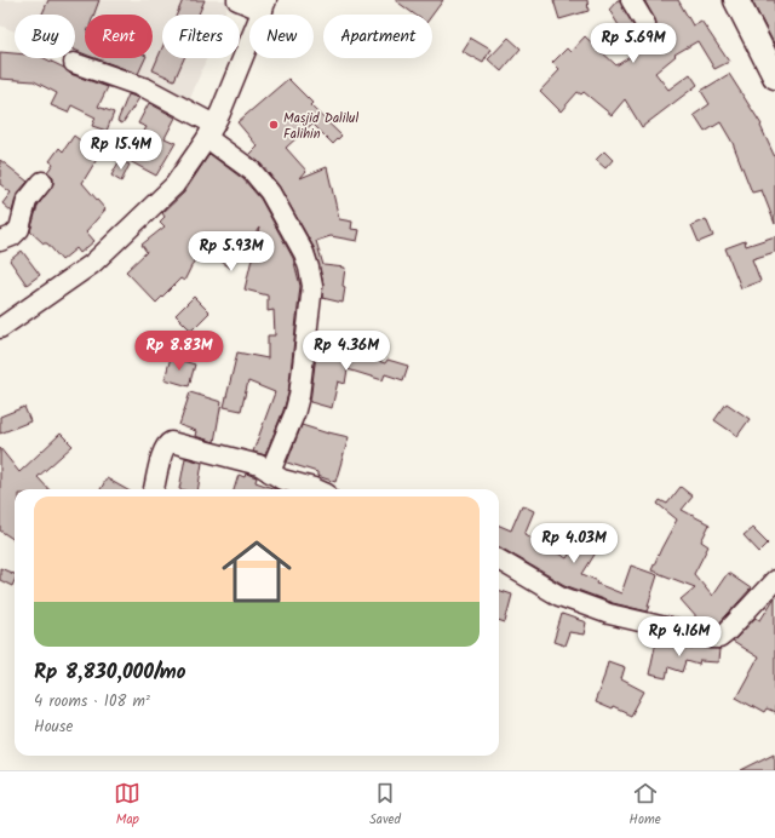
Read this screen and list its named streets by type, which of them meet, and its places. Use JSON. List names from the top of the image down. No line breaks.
{"places":["Masjid Dalilul Falihin"],"page":{"chip":["Buy","Rent","Filters","New","Apartment"],"price":["Rp 5.69M","Rp 15.4M","Rp 5.93M","Rp 8.83M","Rp 4.36M","Rp 4.03M","Rp 4.16M"],"list":[{"name":"Rp 8,830,000/mo","note":"4 rooms · 108 m² · House"}],"tabs":["Map","Saved","Home"]}}
